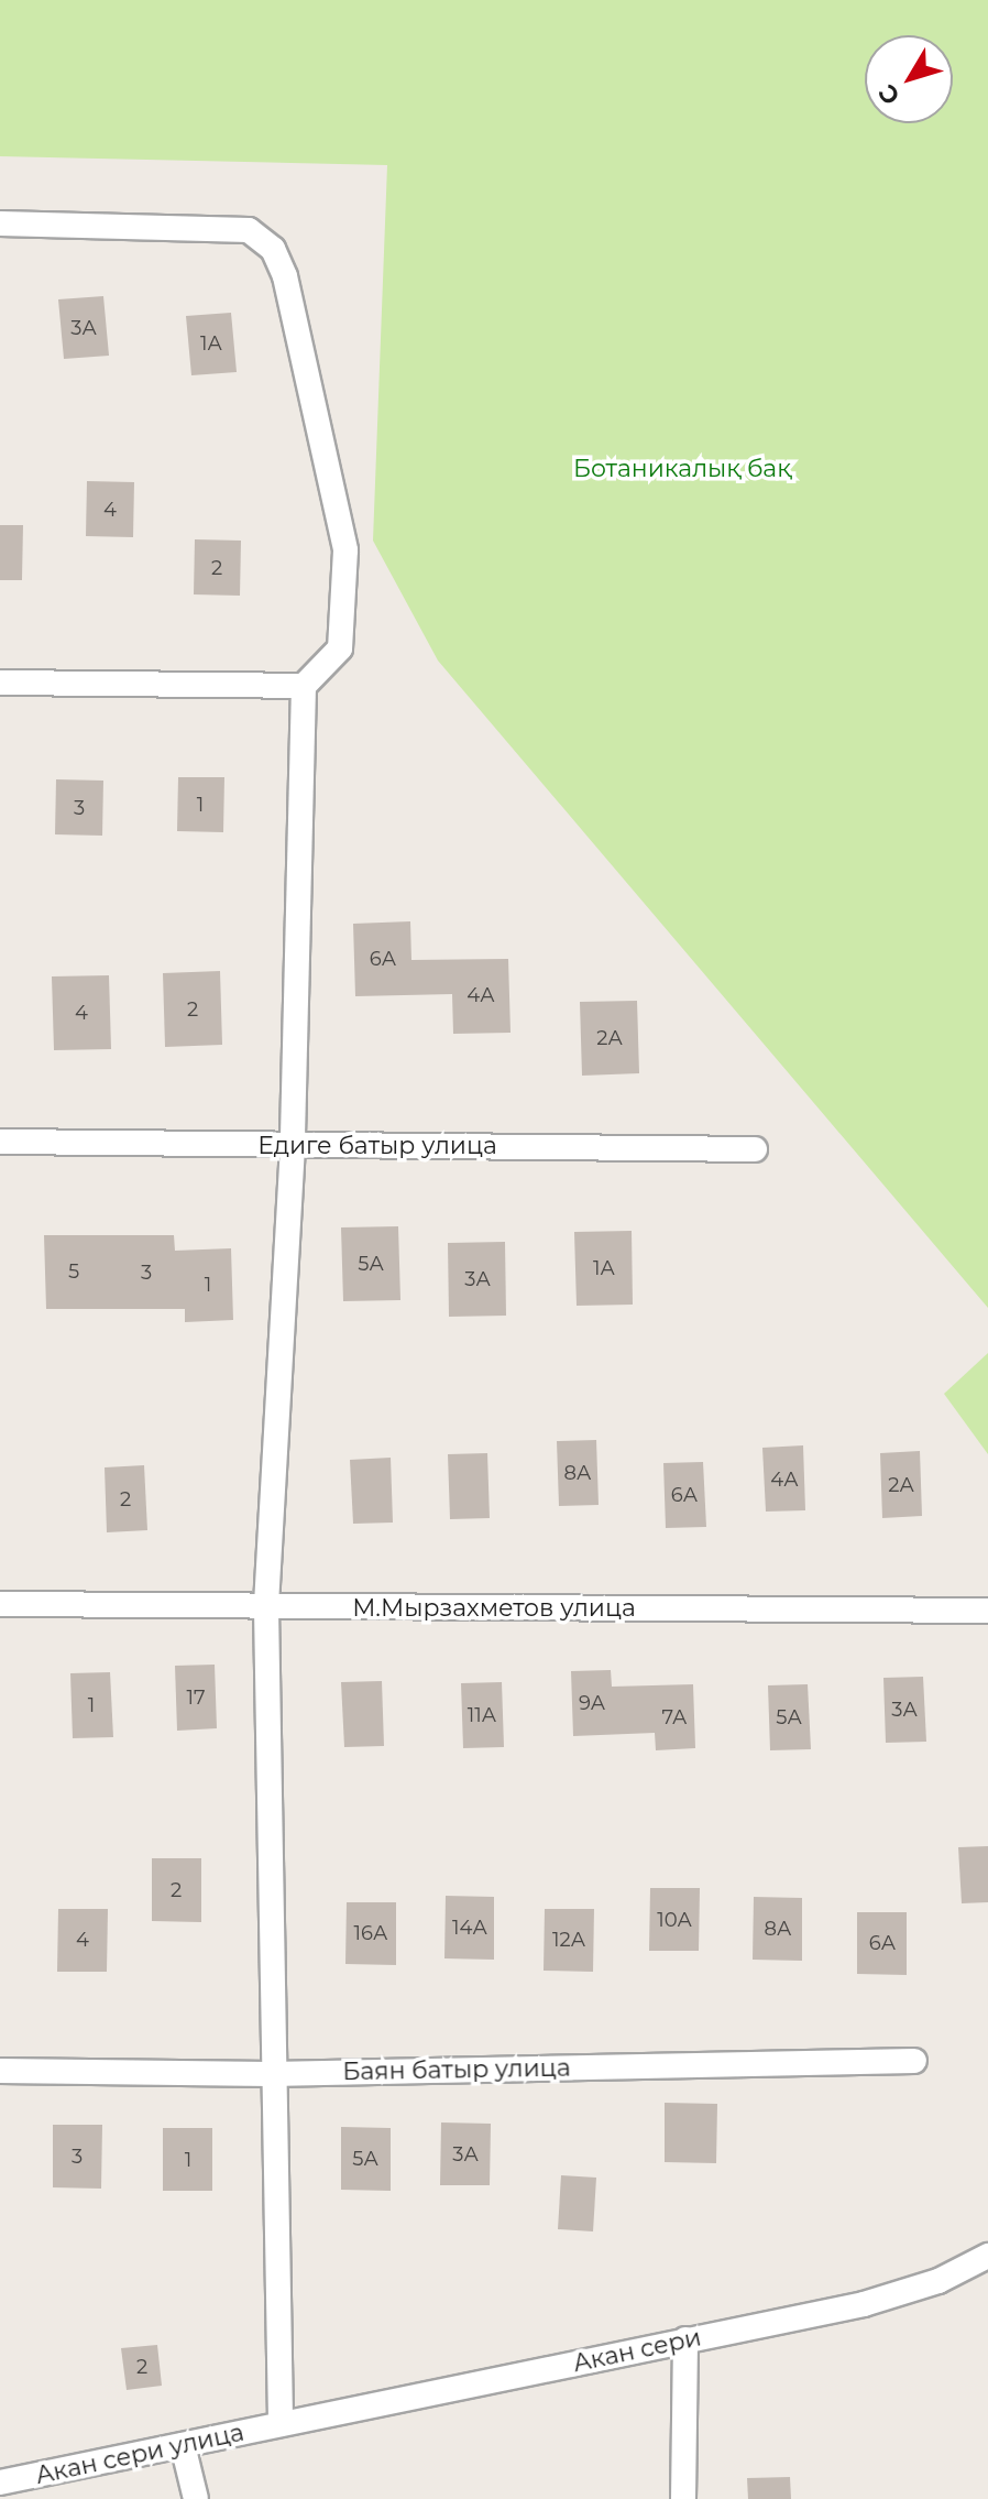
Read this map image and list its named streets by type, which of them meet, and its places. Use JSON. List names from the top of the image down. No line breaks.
{"streets":{"street":["Едиге батыр улица","М.Мырзахметов улица","Баян батыр улица","Акан сери","Акан сери улица"]},"crossings":[["Акан сери","Акан сери улица"]],"parks":["Ботаникалық бақ"],"house_numbers":["3А","1А","4","2","1","3","6А","4А","2","4","2А","5А","1А","5","3","3А","1","8А","4А","2А","6А","2","17","9А","1","3А","11А","7А","5А","2","10А","14А","8А","16А","4","12А","6А","3А","3","5А","1","2"],"north":"bottom left"}
